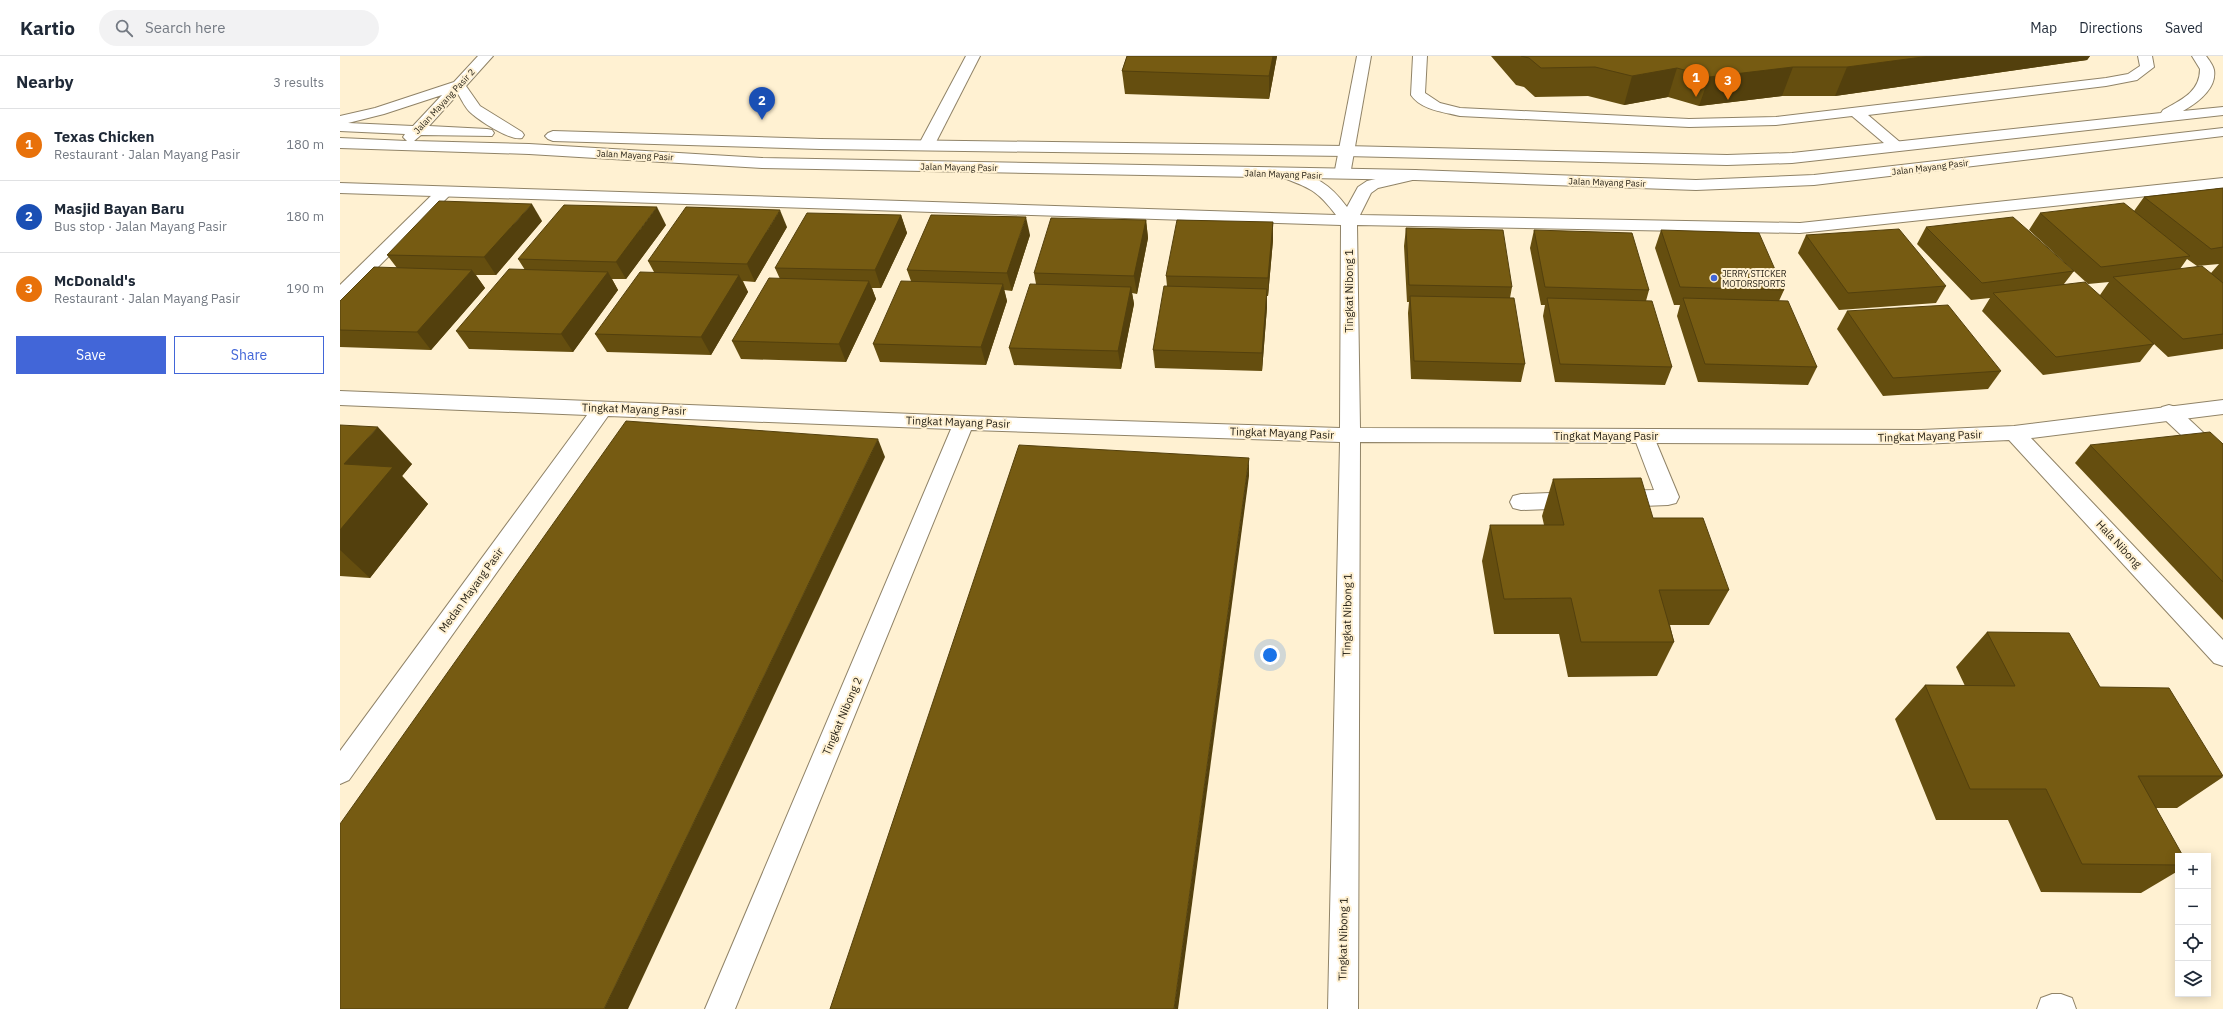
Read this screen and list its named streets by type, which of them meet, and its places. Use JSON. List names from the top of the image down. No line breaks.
{"streets":{"street":["Jalan Mayang Pasir 2","Jalan Mayang Pasir","Tingkat Nibong 1","Tingkat Mayang Pasir","Hala Nibong","Medan Mayang Pasir","Tingkat Nibong 2"]},"crossings":[["Jalan Mayang Pasir 2","Jalan Mayang Pasir"],["Tingkat Nibong 1","Tingkat Mayang Pasir"],["Tingkat Mayang Pasir","Hala Nibong"],["Tingkat Mayang Pasir","Medan Mayang Pasir"],["Tingkat Mayang Pasir","Tingkat Nibong 2"]],"places":["JERRY STICKER MOTORSPORTS"],"page":{"header":"Kartio","search":"Search here","nav":["Map","Directions","Saved"],"heading":["Nearby","3 results"],"pins":["1","3","2"],"list":[{"mark":"1","name":"Texas Chicken","note":"Restaurant · Jalan Mayang Pasir","value":"180 m"},{"mark":"2","name":"Masjid Bayan Baru","note":"Bus stop · Jalan Mayang Pasir","value":"180 m"},{"mark":"3","name":"McDonald's","note":"Restaurant · Jalan Mayang Pasir","value":"190 m"}],"buttons":["Save","Share"],"map_buttons":["+","−"]}}
